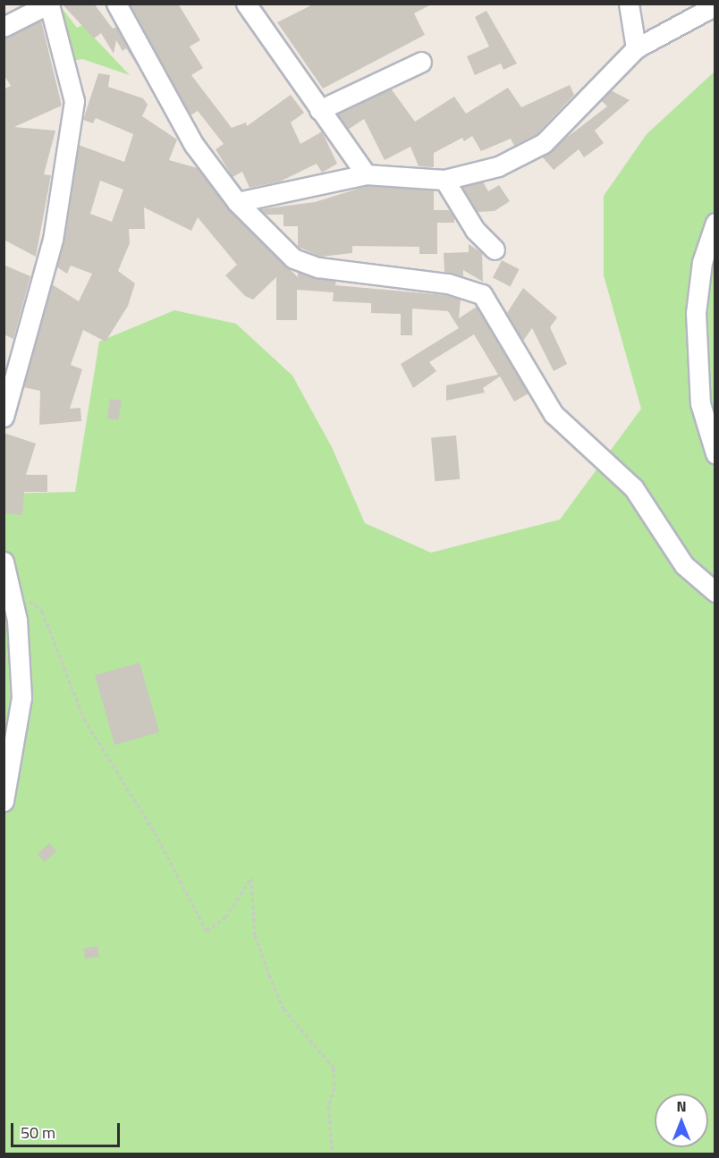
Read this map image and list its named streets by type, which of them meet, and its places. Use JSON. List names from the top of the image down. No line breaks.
{"scale_bar":"50 m","north":"top"}
